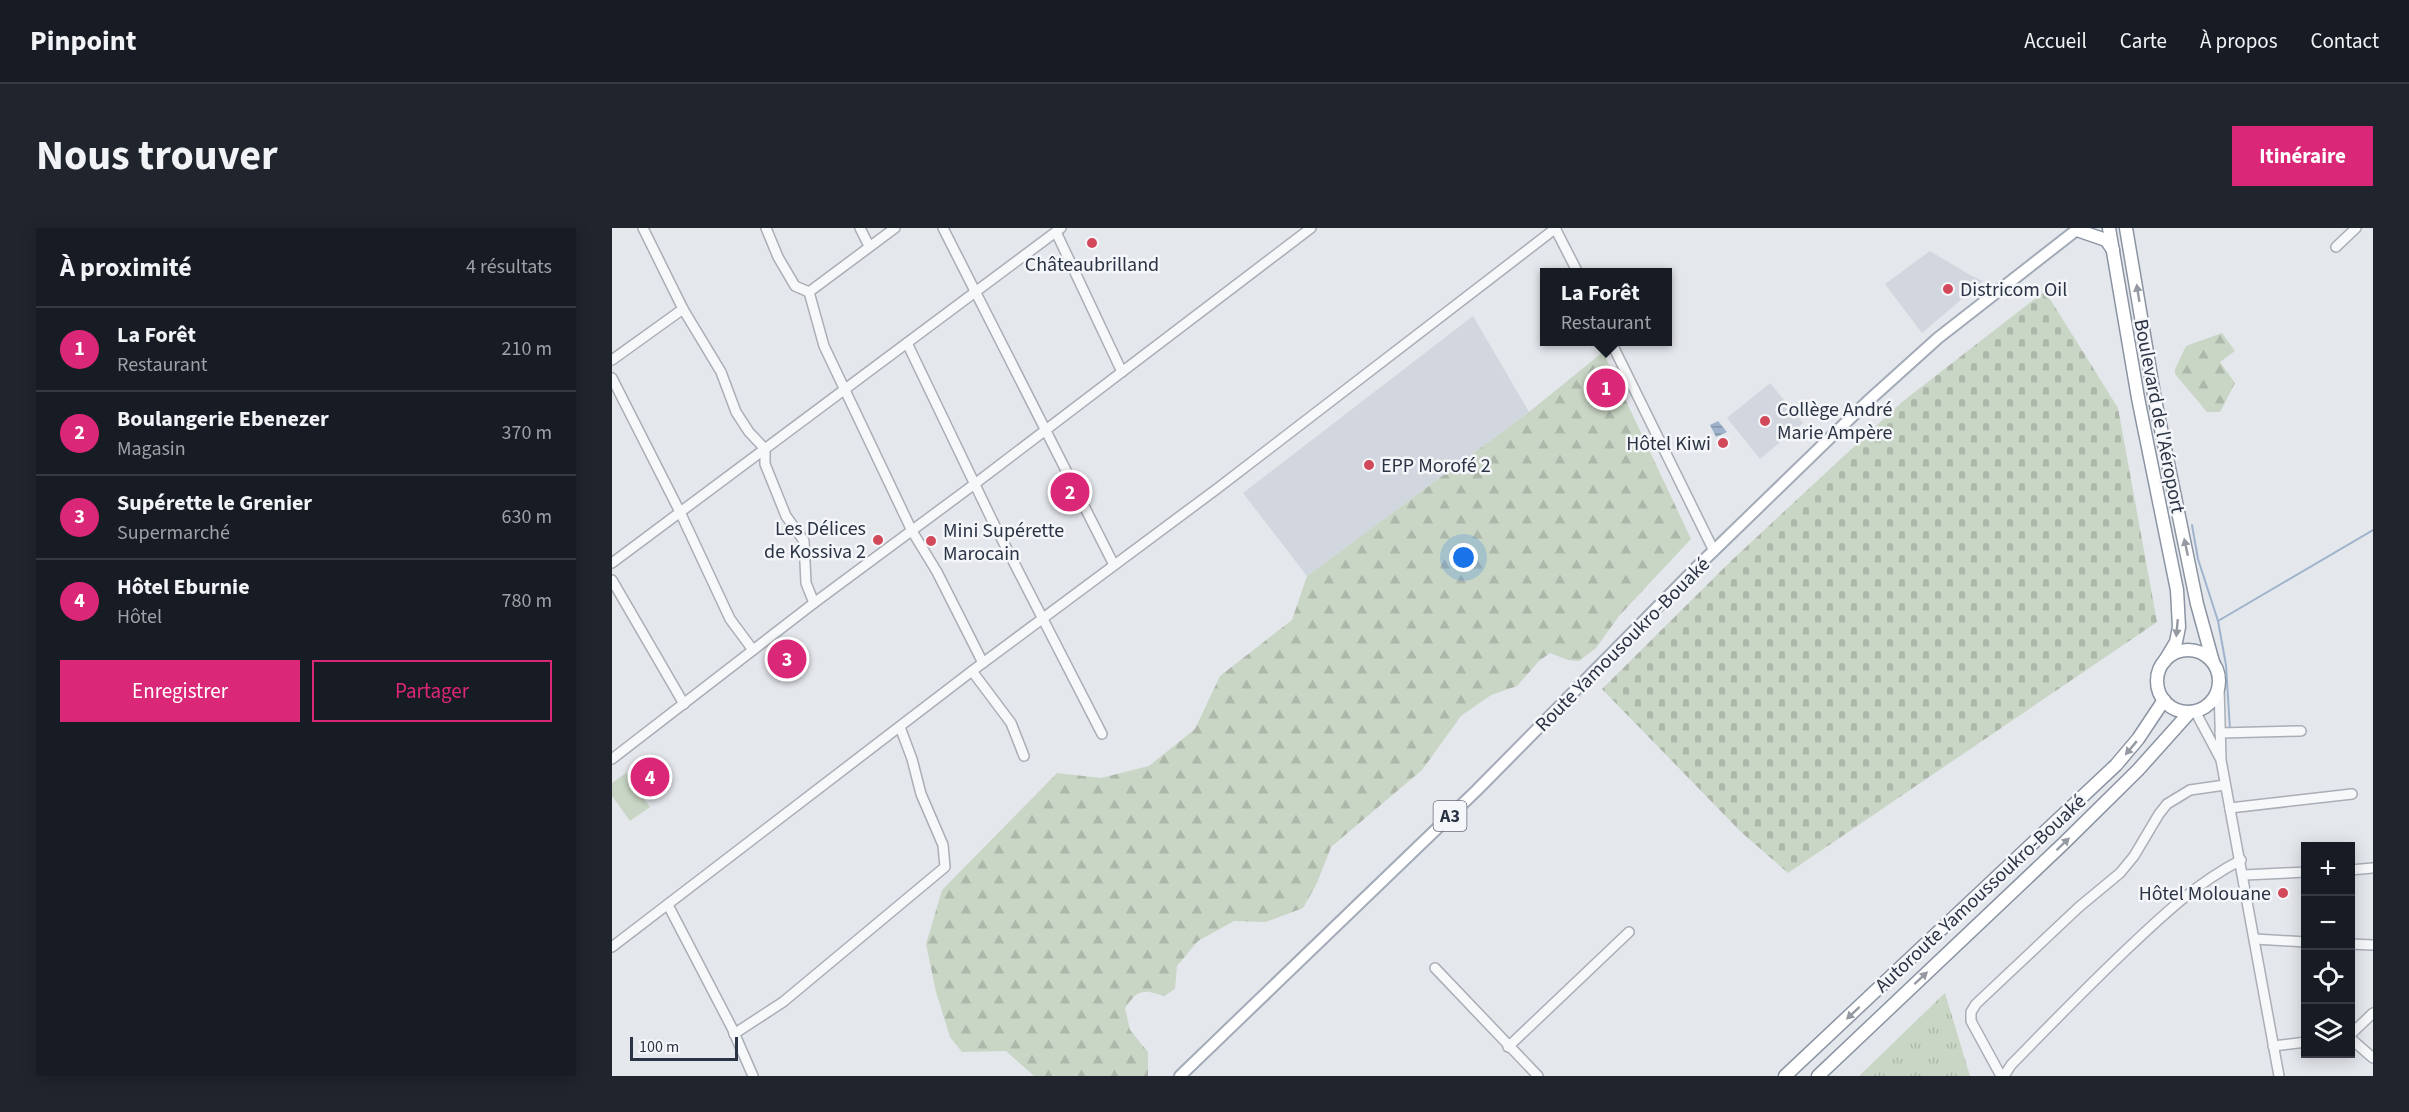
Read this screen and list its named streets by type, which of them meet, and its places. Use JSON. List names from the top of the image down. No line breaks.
{"streets":{"highway":["Boulevard de l'Aéroport","Autoroute Yamoussoukro-Bouaké"],"main road":["Route Yamousoukro-Bouaké","A3"]},"crossings":[["Boulevard de l'Aéroport","Autoroute Yamoussoukro-Bouaké"]],"places":["Châteaubrilland","Districom Oil","Collège André Marie Ampère","Hôtel Kiwi","EPP Morofé 2","Les Délices de Kossiva 2","Mini Supérette Marocain","Hôtel Molouane"],"scale_bar":"100 m","page":{"header":"Pinpoint","nav":["Accueil","Carte","À propos","Contact"],"title":"Nous trouver","buttons":["Itinéraire",["Enregistrer","Partager"]],"heading":["À proximité","4 résultats"],"popup":["La Forêt","Restaurant"],"list":[{"mark":"1","name":"La Forêt","note":"Restaurant","value":"210 m"},{"mark":"2","name":"Boulangerie Ebenezer","note":"Magasin","value":"370 m"},{"mark":"3","name":"Supérette le Grenier","note":"Supermarché","value":"630 m"},{"mark":"4","name":"Hôtel Eburnie","note":"Hôtel","value":"780 m"}],"pins":["1","2","3","4"],"map_buttons":["+","−"],"scale":"100 m"}}
